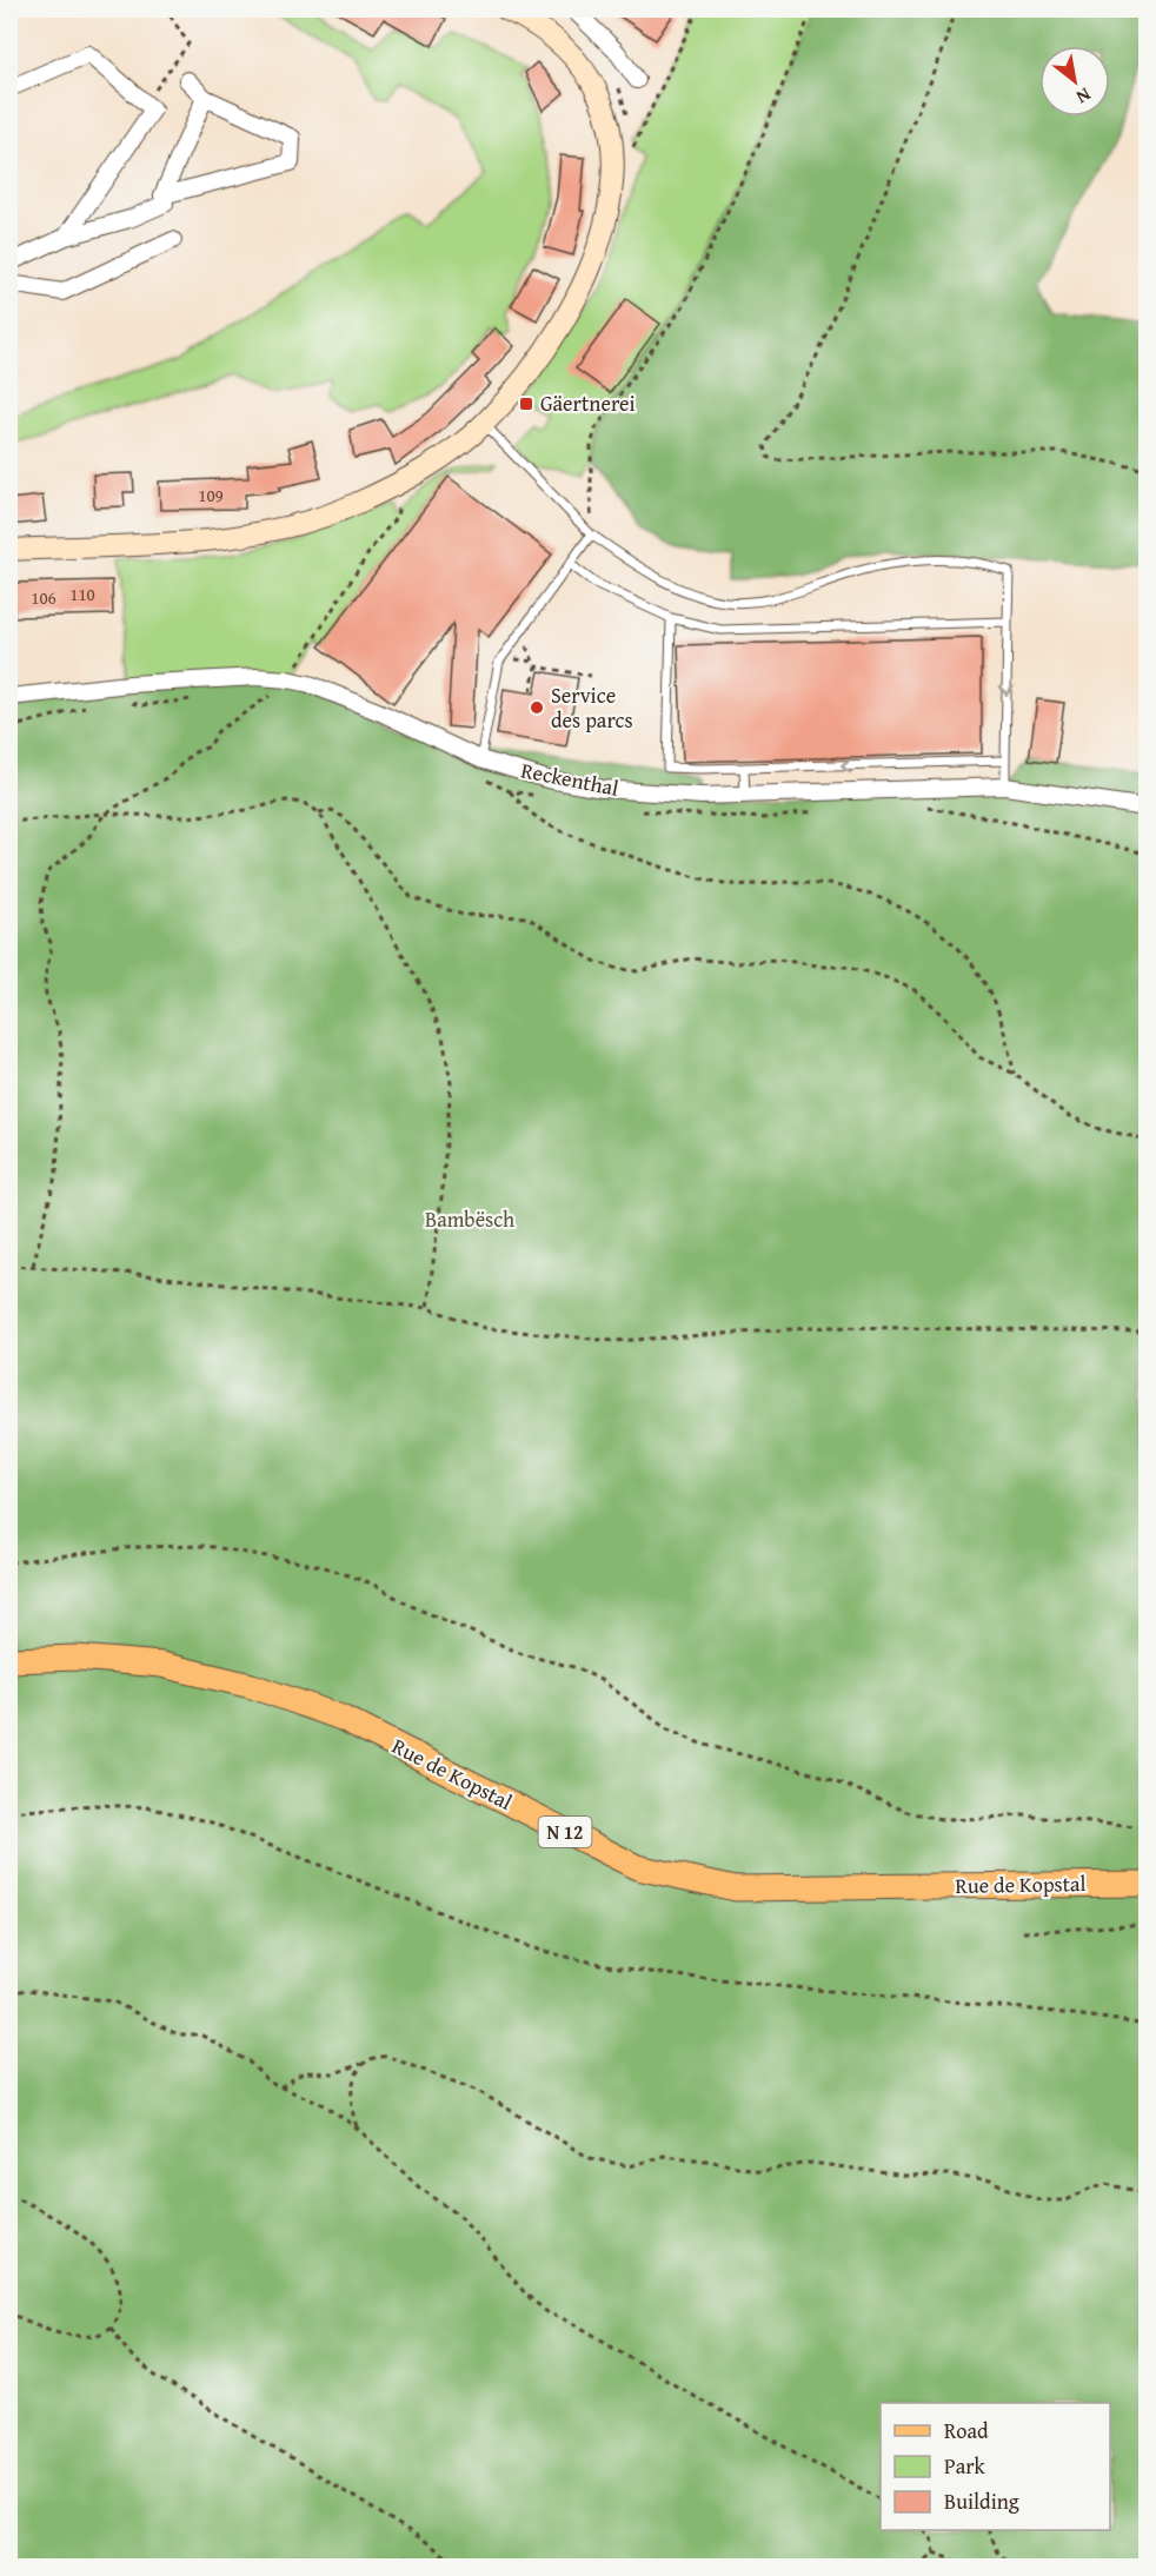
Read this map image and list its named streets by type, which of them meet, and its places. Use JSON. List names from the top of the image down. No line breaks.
{"streets":{"main road":["Rue de Kopstal","N 12"],"street":["Reckenthal"]},"parks":["Bambësch"],"places":{"transit":["Gäertnerei"],"other":["Service des parcs"]},"house_numbers":["109","110","106"],"legend":["Road","Park","Building"],"north":"bottom right"}
